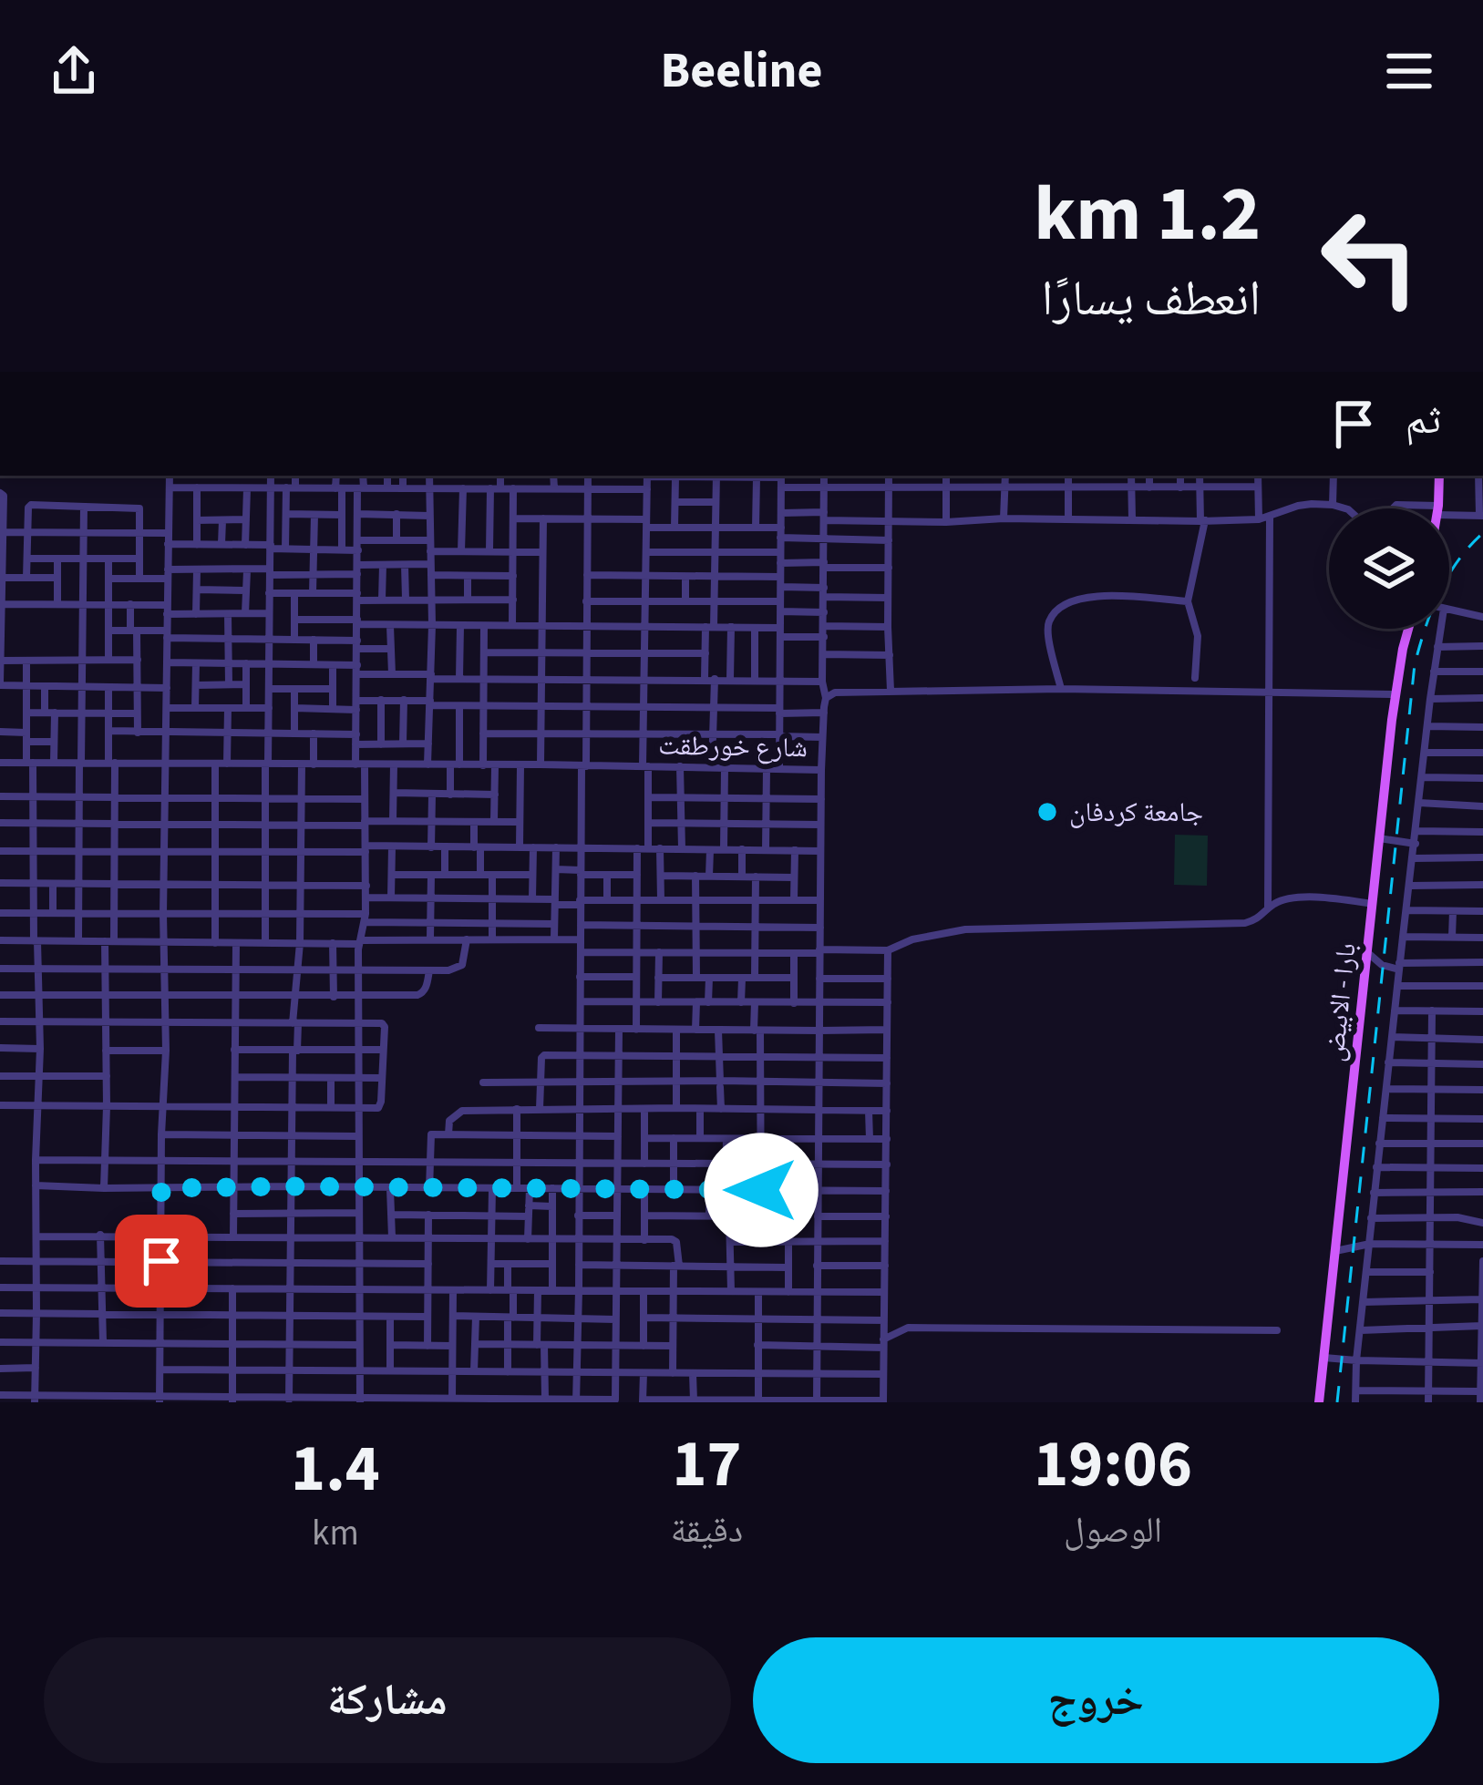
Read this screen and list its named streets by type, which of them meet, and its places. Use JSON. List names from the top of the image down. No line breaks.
{"streets":{"main road":["بارا - الابيض"],"street":["شارع خورطقت"]},"crossings":[["شارع خورطقت","بارا - الابيض"]],"places":["جامعة كردفان"],"page":{"header":"Beeline","turn":["1.2 km","انعطف يسارًا"],"then":"ثم","eta":["19:06","الوصول","17","دقيقة","1.4","km"],"buttons":["خروج","مشاركة"]}}
